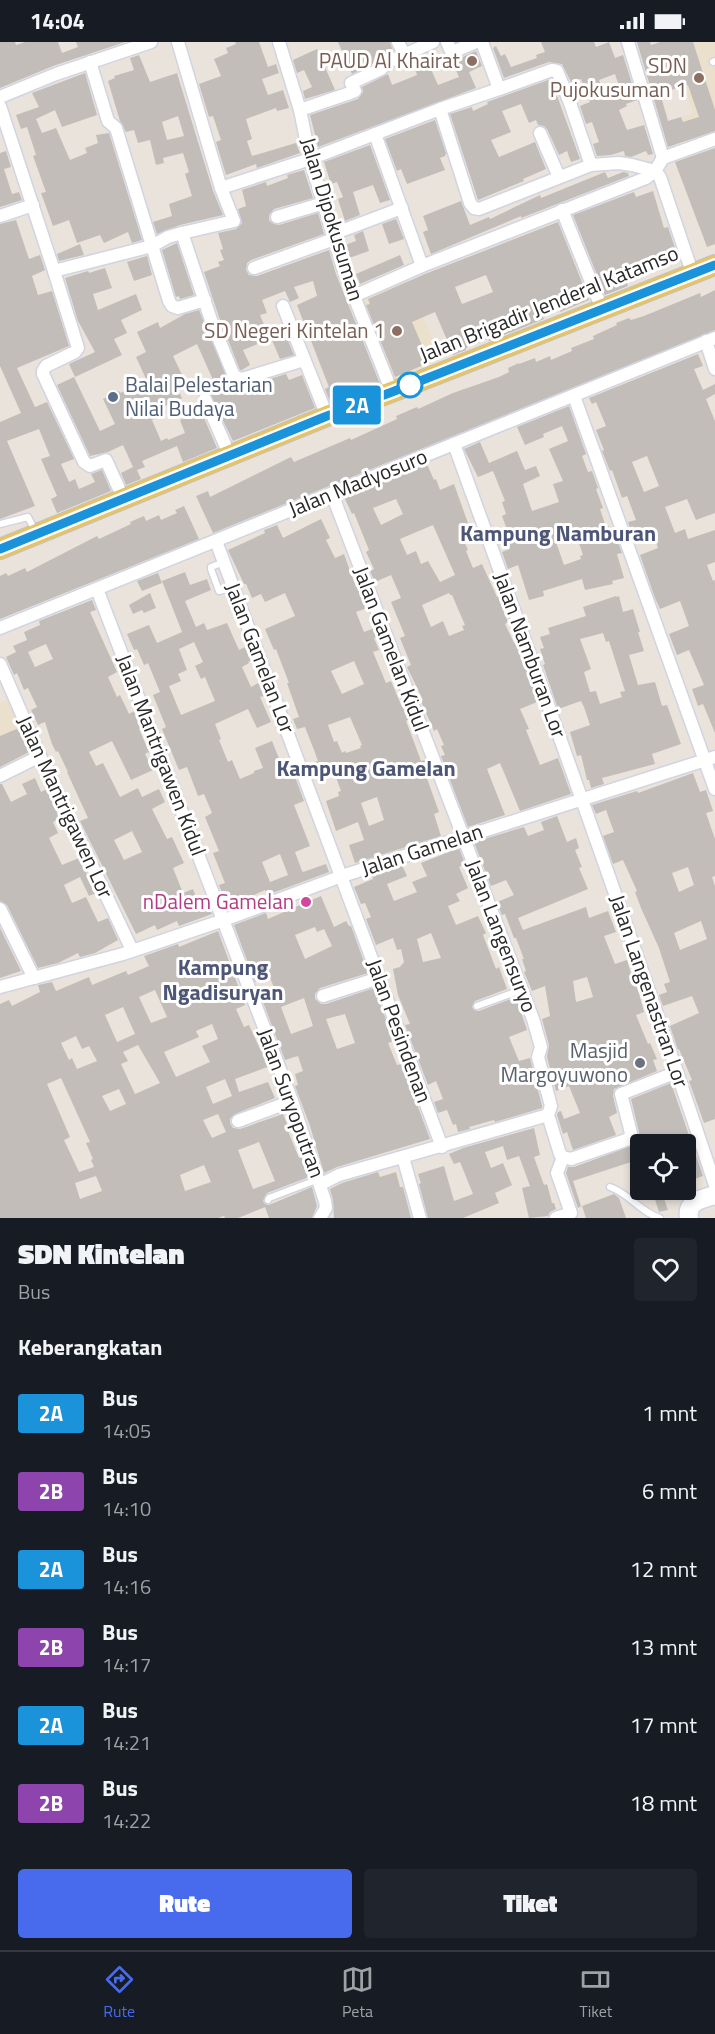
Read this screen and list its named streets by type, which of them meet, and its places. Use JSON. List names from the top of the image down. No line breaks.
{"streets":{"main road":["Jalan Brigadir Jenderal Katamso"],"street":["Jalan Dipokusuman","Jalan Madyosuro","Jalan Gamelan Kidul","Jalan Namburan Lor","Jalan Gamelan Lor","Jalan Mantrigawen Kidul","Jalan Mantrigawen Lor","Jalan Gamelan","Jalan Langensuryo","Jalan Langenastran Lor","Jalan Pesindenan","Jalan Suryoputran"]},"crossings":[["Jalan Dipokusuman","Jalan Brigadir Jenderal Katamso"],["Jalan Madyosuro","Jalan Gamelan Kidul"],["Jalan Madyosuro","Jalan Namburan Lor"],["Jalan Madyosuro","Jalan Gamelan Lor"],["Jalan Madyosuro","Jalan Mantrigawen Kidul"],["Jalan Gamelan Kidul","Jalan Gamelan"],["Jalan Gamelan Kidul","Jalan Langensuryo"],["Jalan Namburan Lor","Jalan Gamelan"],["Jalan Namburan Lor","Jalan Langenastran Lor"],["Jalan Gamelan Lor","Jalan Gamelan"],["Jalan Gamelan Lor","Jalan Pesindenan"],["Jalan Mantrigawen Kidul","Jalan Gamelan"],["Jalan Mantrigawen Kidul","Jalan Suryoputran"],["Jalan Mantrigawen Lor","Jalan Gamelan"],["Jalan Gamelan","Jalan Langensuryo"],["Jalan Gamelan","Jalan Langenastran Lor"],["Jalan Gamelan","Jalan Pesindenan"],["Jalan Gamelan","Jalan Suryoputran"]],"districts":["Kampung Namburan","Kampung Gamelan","Kampung Ngadisuryan"],"places":["PAUD Al Khairat","SDN Pujokusuman 1","SD Negeri Kintelan 1","Balai Pelestarian Nilai Budaya","nDalem Gamelan","Masjid Margoyuwono"],"lines":["bus line 2A"],"page":{"status":"14:04","on_map":"2A","heading":[["SDN Kintelan","Bus"],"Keberangkatan"],"list":[{"mark":"2A","name":"Bus","note":"14:05","value":"1 mnt"},{"mark":"2B","name":"Bus","note":"14:10","value":"6 mnt"},{"mark":"2A","name":"Bus","note":"14:16","value":"12 mnt"},{"mark":"2B","name":"Bus","note":"14:17","value":"13 mnt"},{"mark":"2A","name":"Bus","note":"14:21","value":"17 mnt"},{"mark":"2B","name":"Bus","note":"14:22","value":"18 mnt"}],"buttons":["Rute","Tiket"],"tabs":["Rute","Peta","Tiket"]}}
